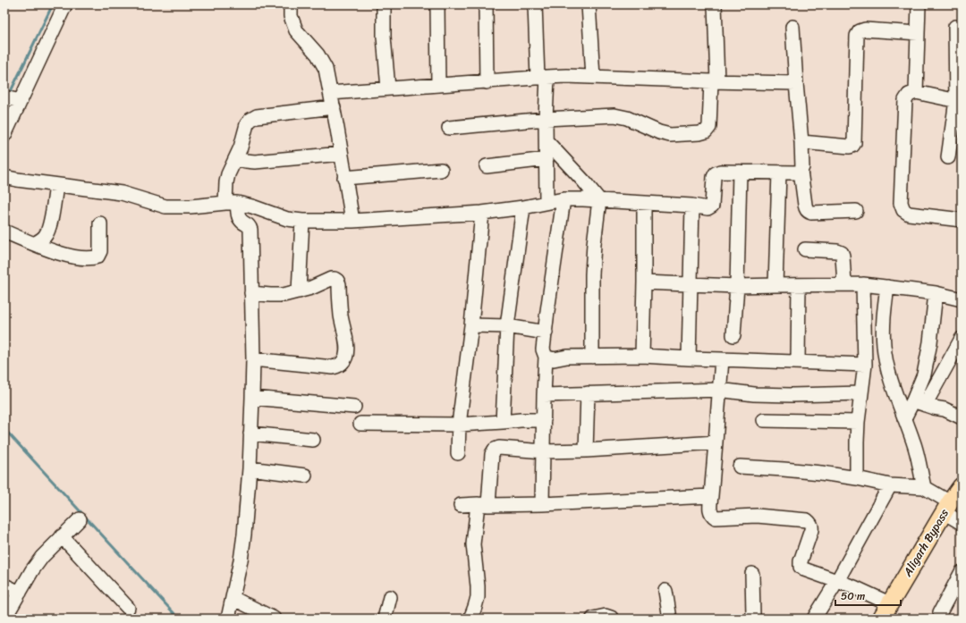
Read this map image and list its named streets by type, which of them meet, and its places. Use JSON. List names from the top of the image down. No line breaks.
{"streets":{"main road":["Aligarh Bypass"]},"scale_bar":"50 m"}
